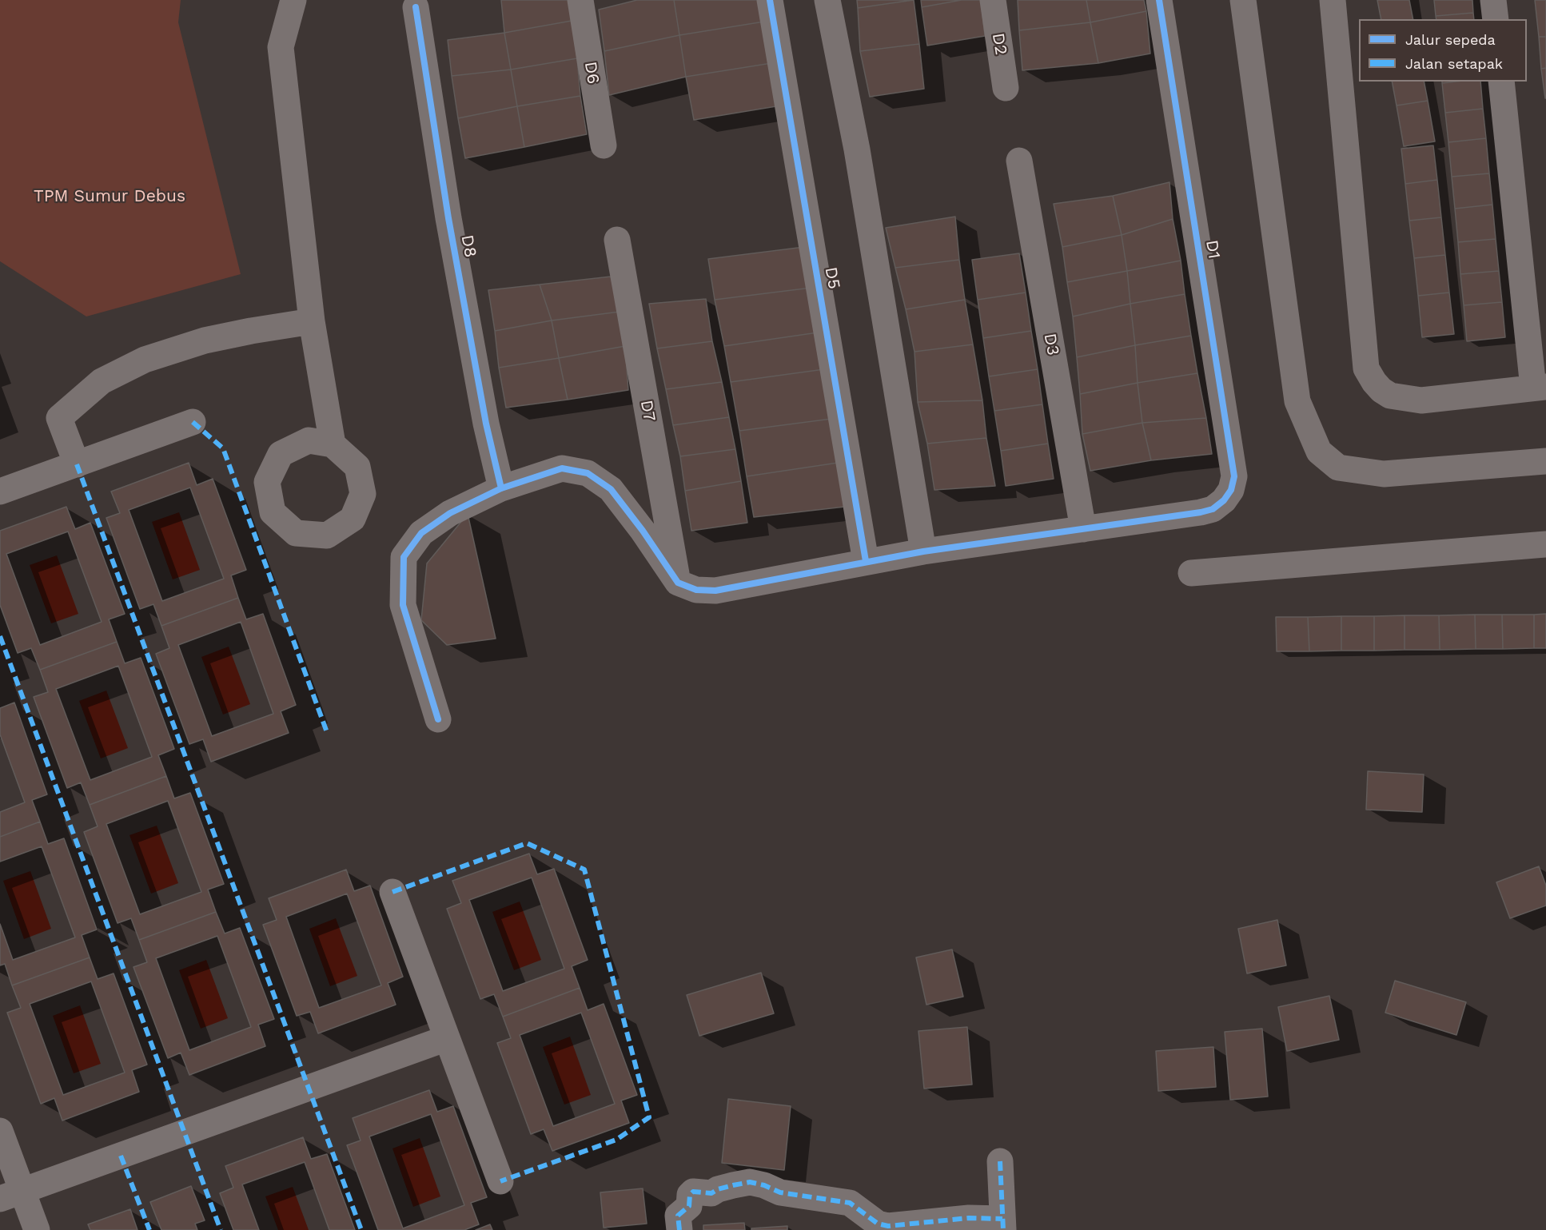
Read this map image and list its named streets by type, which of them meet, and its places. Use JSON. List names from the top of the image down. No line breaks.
{"streets":{"street":["D2","D6","D8","D1","D5","D3","D7"]},"crossings":[["D1","D3"]],"parks":["TPM Sumur Debus"],"legend":["Jalur sepeda","Jalan setapak"]}
